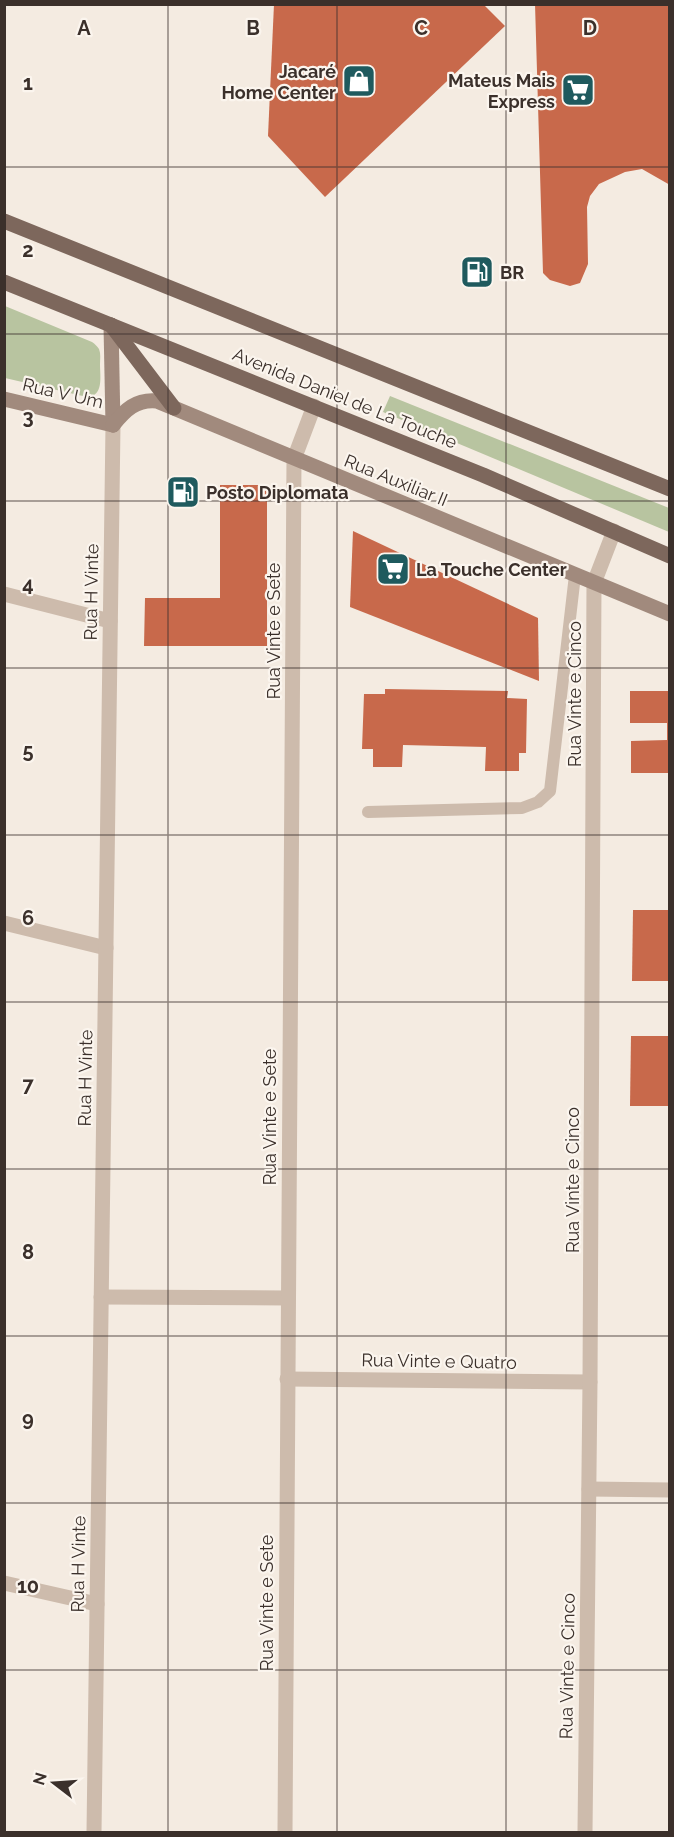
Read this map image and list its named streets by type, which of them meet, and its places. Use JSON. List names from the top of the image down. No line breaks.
{"streets":{"main road":["Avenida Daniel de La Touche"],"street":["Rua V Um","Rua Auxiliar II","Rua H Vinte","Rua Vinte e Sete","Rua Vinte e Cinco","Rua Vinte e Quatro"]},"crossings":[["Rua V Um","Rua Auxiliar II"],["Rua V Um","Rua H Vinte"],["Avenida Daniel de La Touche","Rua H Vinte"],["Avenida Daniel de La Touche","Rua Vinte e Sete"],["Avenida Daniel de La Touche","Rua Vinte e Cinco"],["Rua Auxiliar II","Rua H Vinte"],["Rua Auxiliar II","Rua Vinte e Sete"],["Rua Auxiliar II","Rua Vinte e Cinco"],["Rua Vinte e Sete","Rua Vinte e Quatro"],["Rua Vinte e Cinco","Rua Vinte e Quatro"]],"places":{"shop":["Jacaré Home Center"],"supermarket":["Mateus Mais Express","La Touche Center"],"fuel station":["BR","Posto Diplomata"]},"north":"left","grid":{"columns":["A","B","C","D"],"rows":["1","2","3","4","5","6","7","8","9","10"]}}
